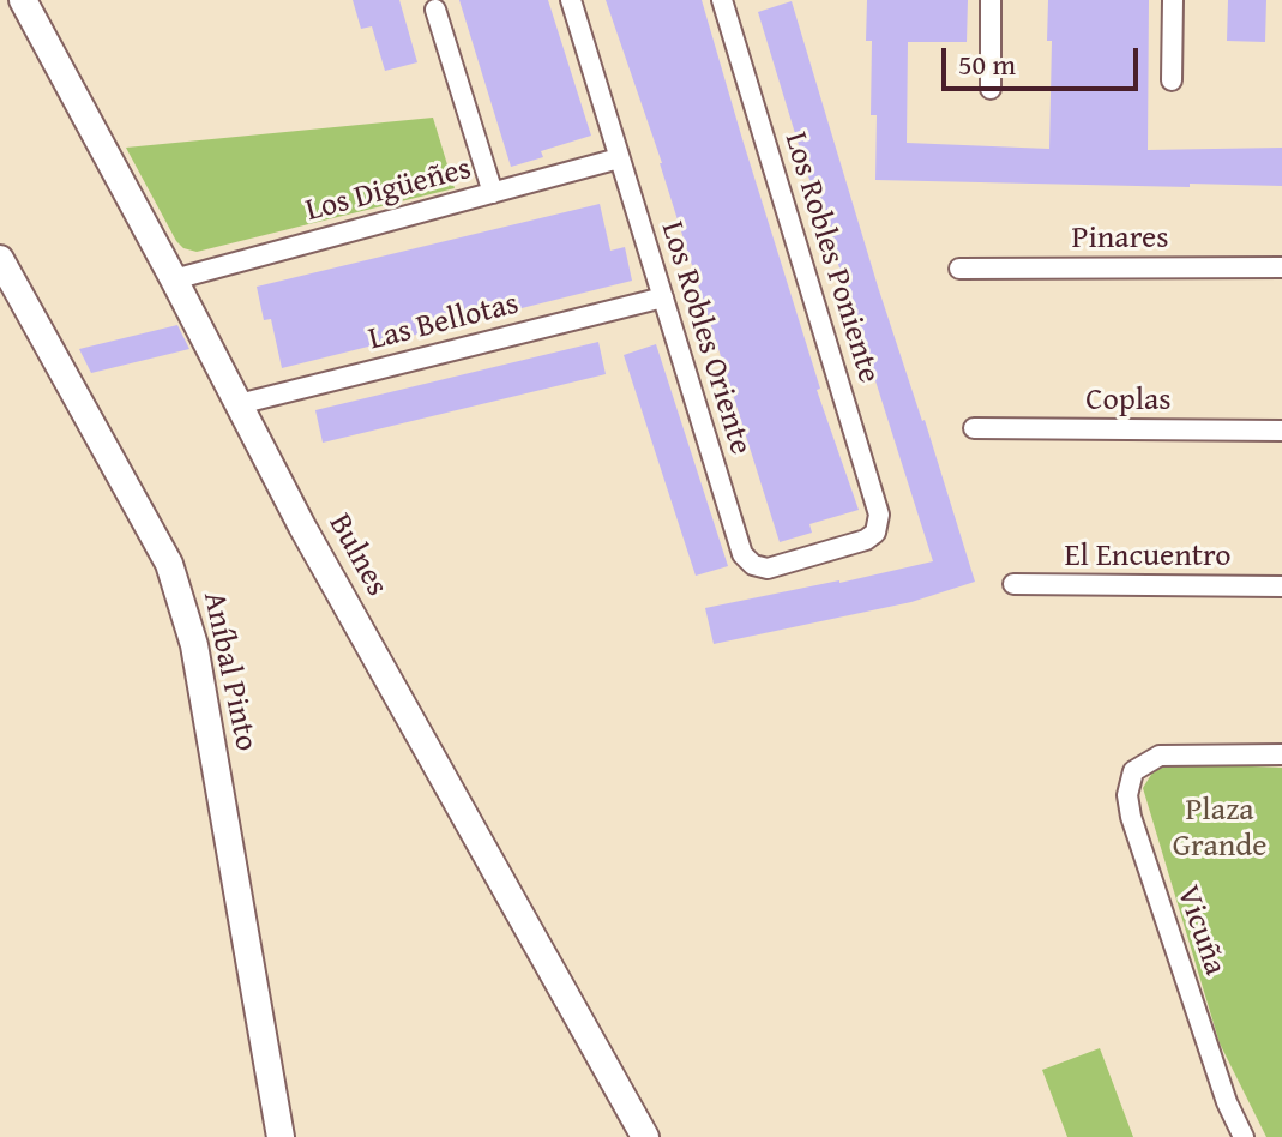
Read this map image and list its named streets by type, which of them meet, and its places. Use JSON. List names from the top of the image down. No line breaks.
{"streets":{"street":["Los Digüeñes","Pinares","Los Robles Poniente","Las Bellotas","Los Robles Oriente","Coplas","Bulnes","El Encuentro","Aníbal Pinto","Vicuña"]},"crossings":[["Los Digüeñes","Los Robles Oriente"],["Los Digüeñes","Bulnes"],["Los Robles Poniente","Los Robles Oriente"],["Las Bellotas","Los Robles Oriente"],["Las Bellotas","Bulnes"]],"parks":["Plaza Grande"],"scale_bar":"50 m"}
